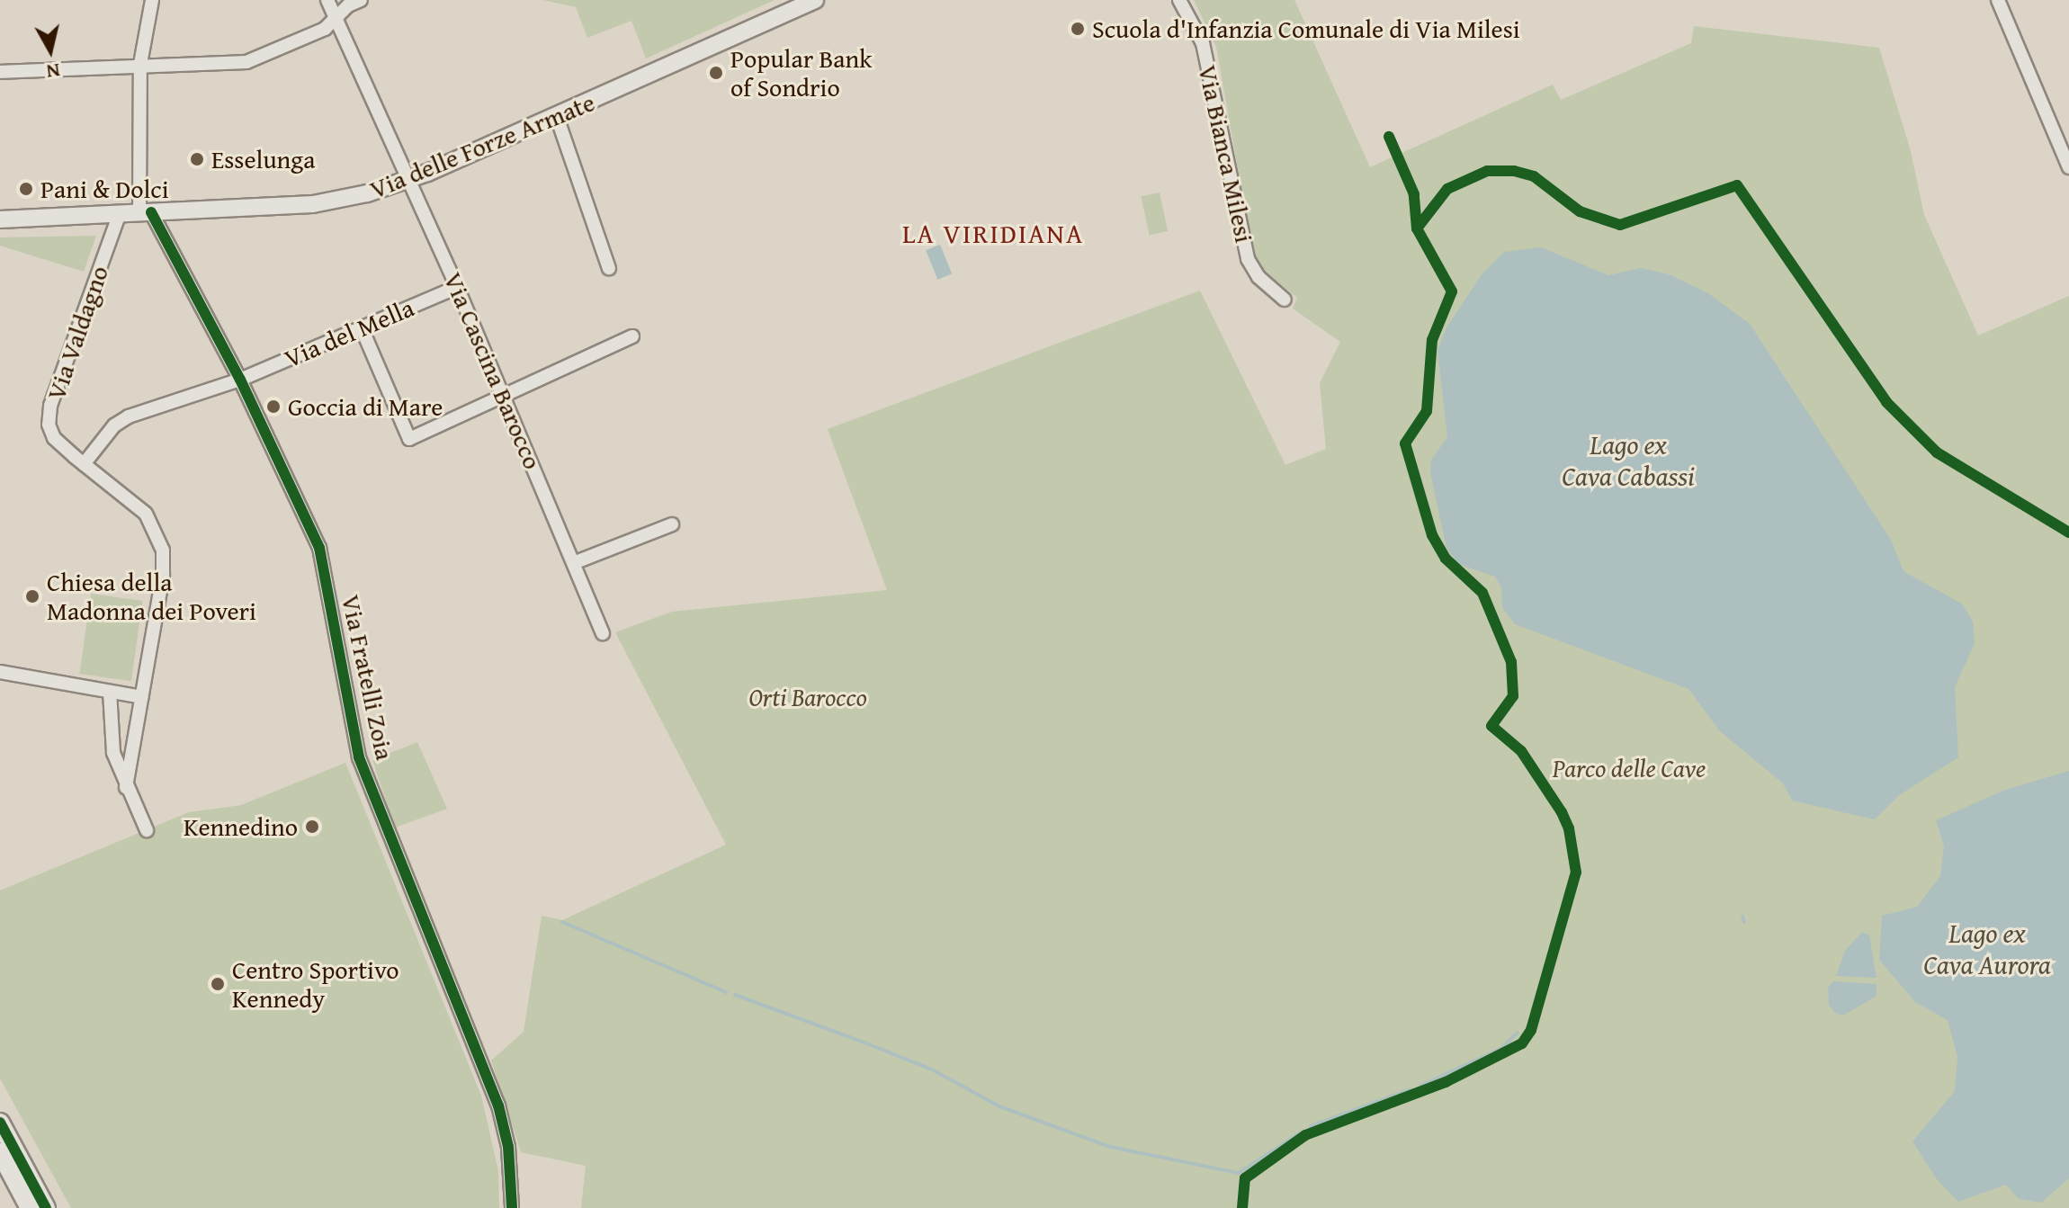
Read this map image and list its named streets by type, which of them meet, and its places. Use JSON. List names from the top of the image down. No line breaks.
{"streets":{"street":["Via delle Forze Armate","Via Bianca Milesi","Via Valdagno","Via del Mella","Via Cascina Barocco","Via Fratelli Zoia"]},"crossings":[["Via delle Forze Armate","Via Valdagno"],["Via delle Forze Armate","Via Cascina Barocco"],["Via delle Forze Armate","Via Fratelli Zoia"],["Via Valdagno","Via del Mella"],["Via del Mella","Via Cascina Barocco"],["Via del Mella","Via Fratelli Zoia"]],"districts":["LA VIRIDIANA"],"water":["Lago ex Cava Cabassi","Lago ex Cava Aurora"],"parks":["Orti Barocco","Parco delle Cave"],"places":["Scuola d'Infanzia Comunale di Via Milesi","Popular Bank of Sondrio","Esselunga","Pani & Dolci","Goccia di Mare","Chiesa della Madonna dei Poveri","Kennedino","Centro Sportivo Kennedy"],"north":"bottom"}
